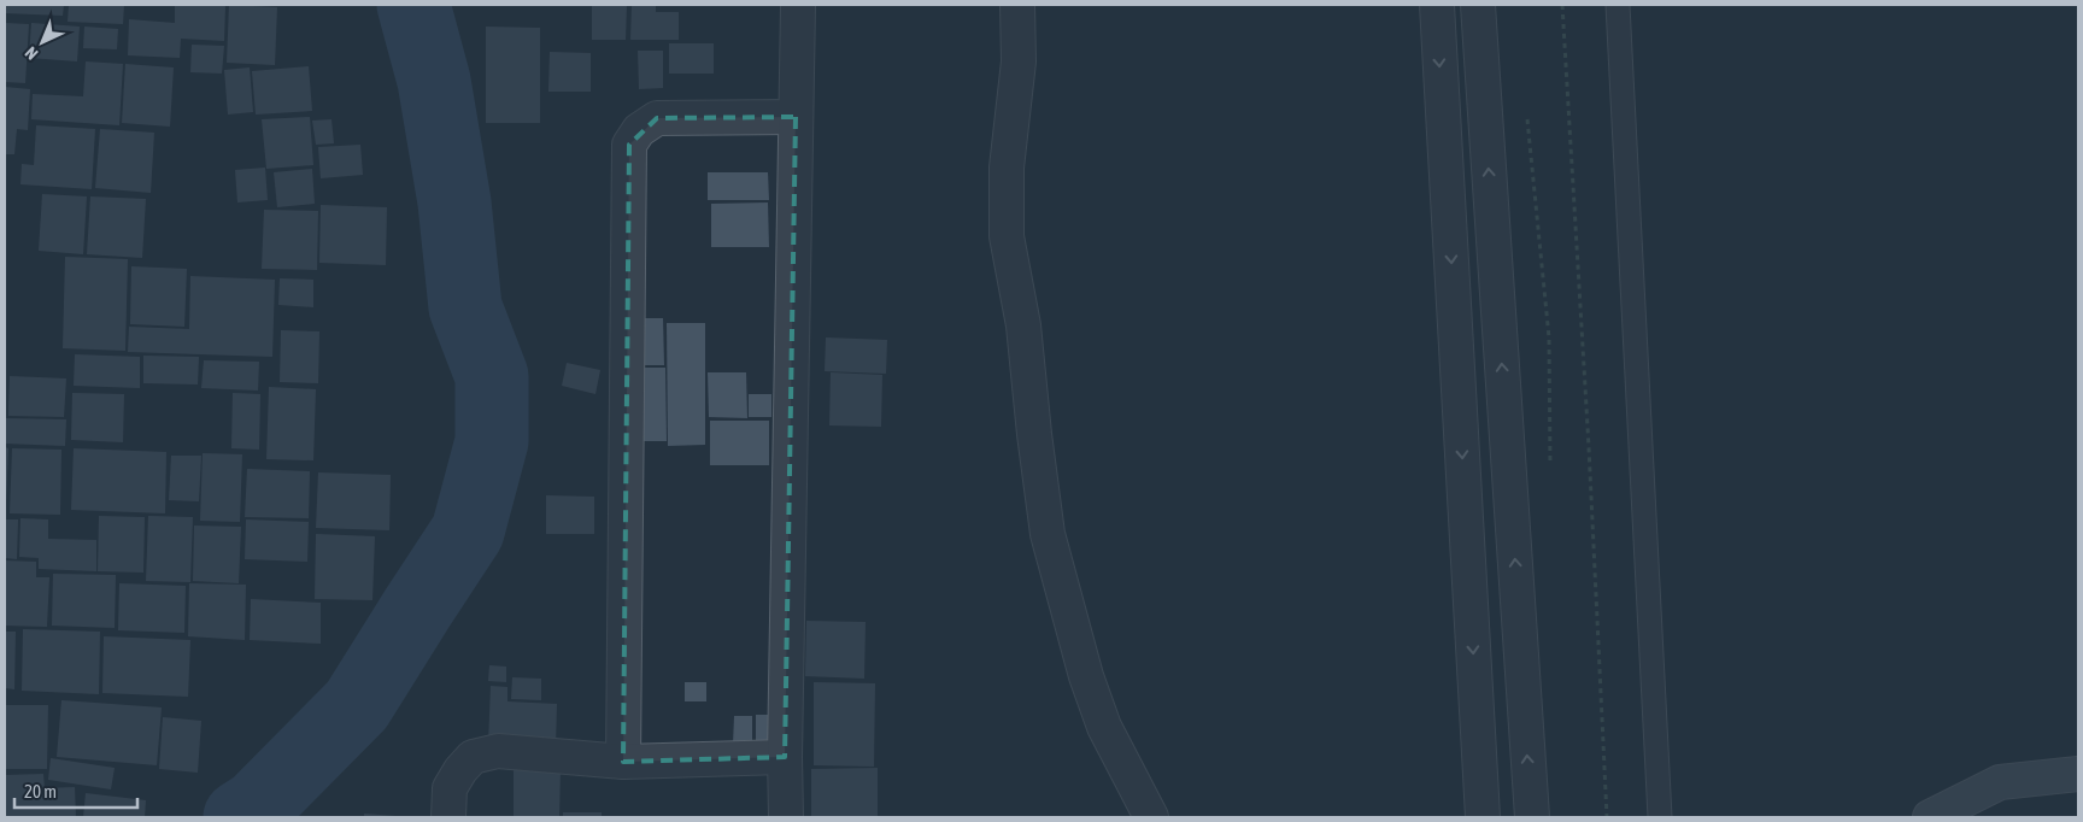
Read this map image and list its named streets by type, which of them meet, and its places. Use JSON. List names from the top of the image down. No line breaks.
{"scale_bar":"20 m","north":"bottom left"}
